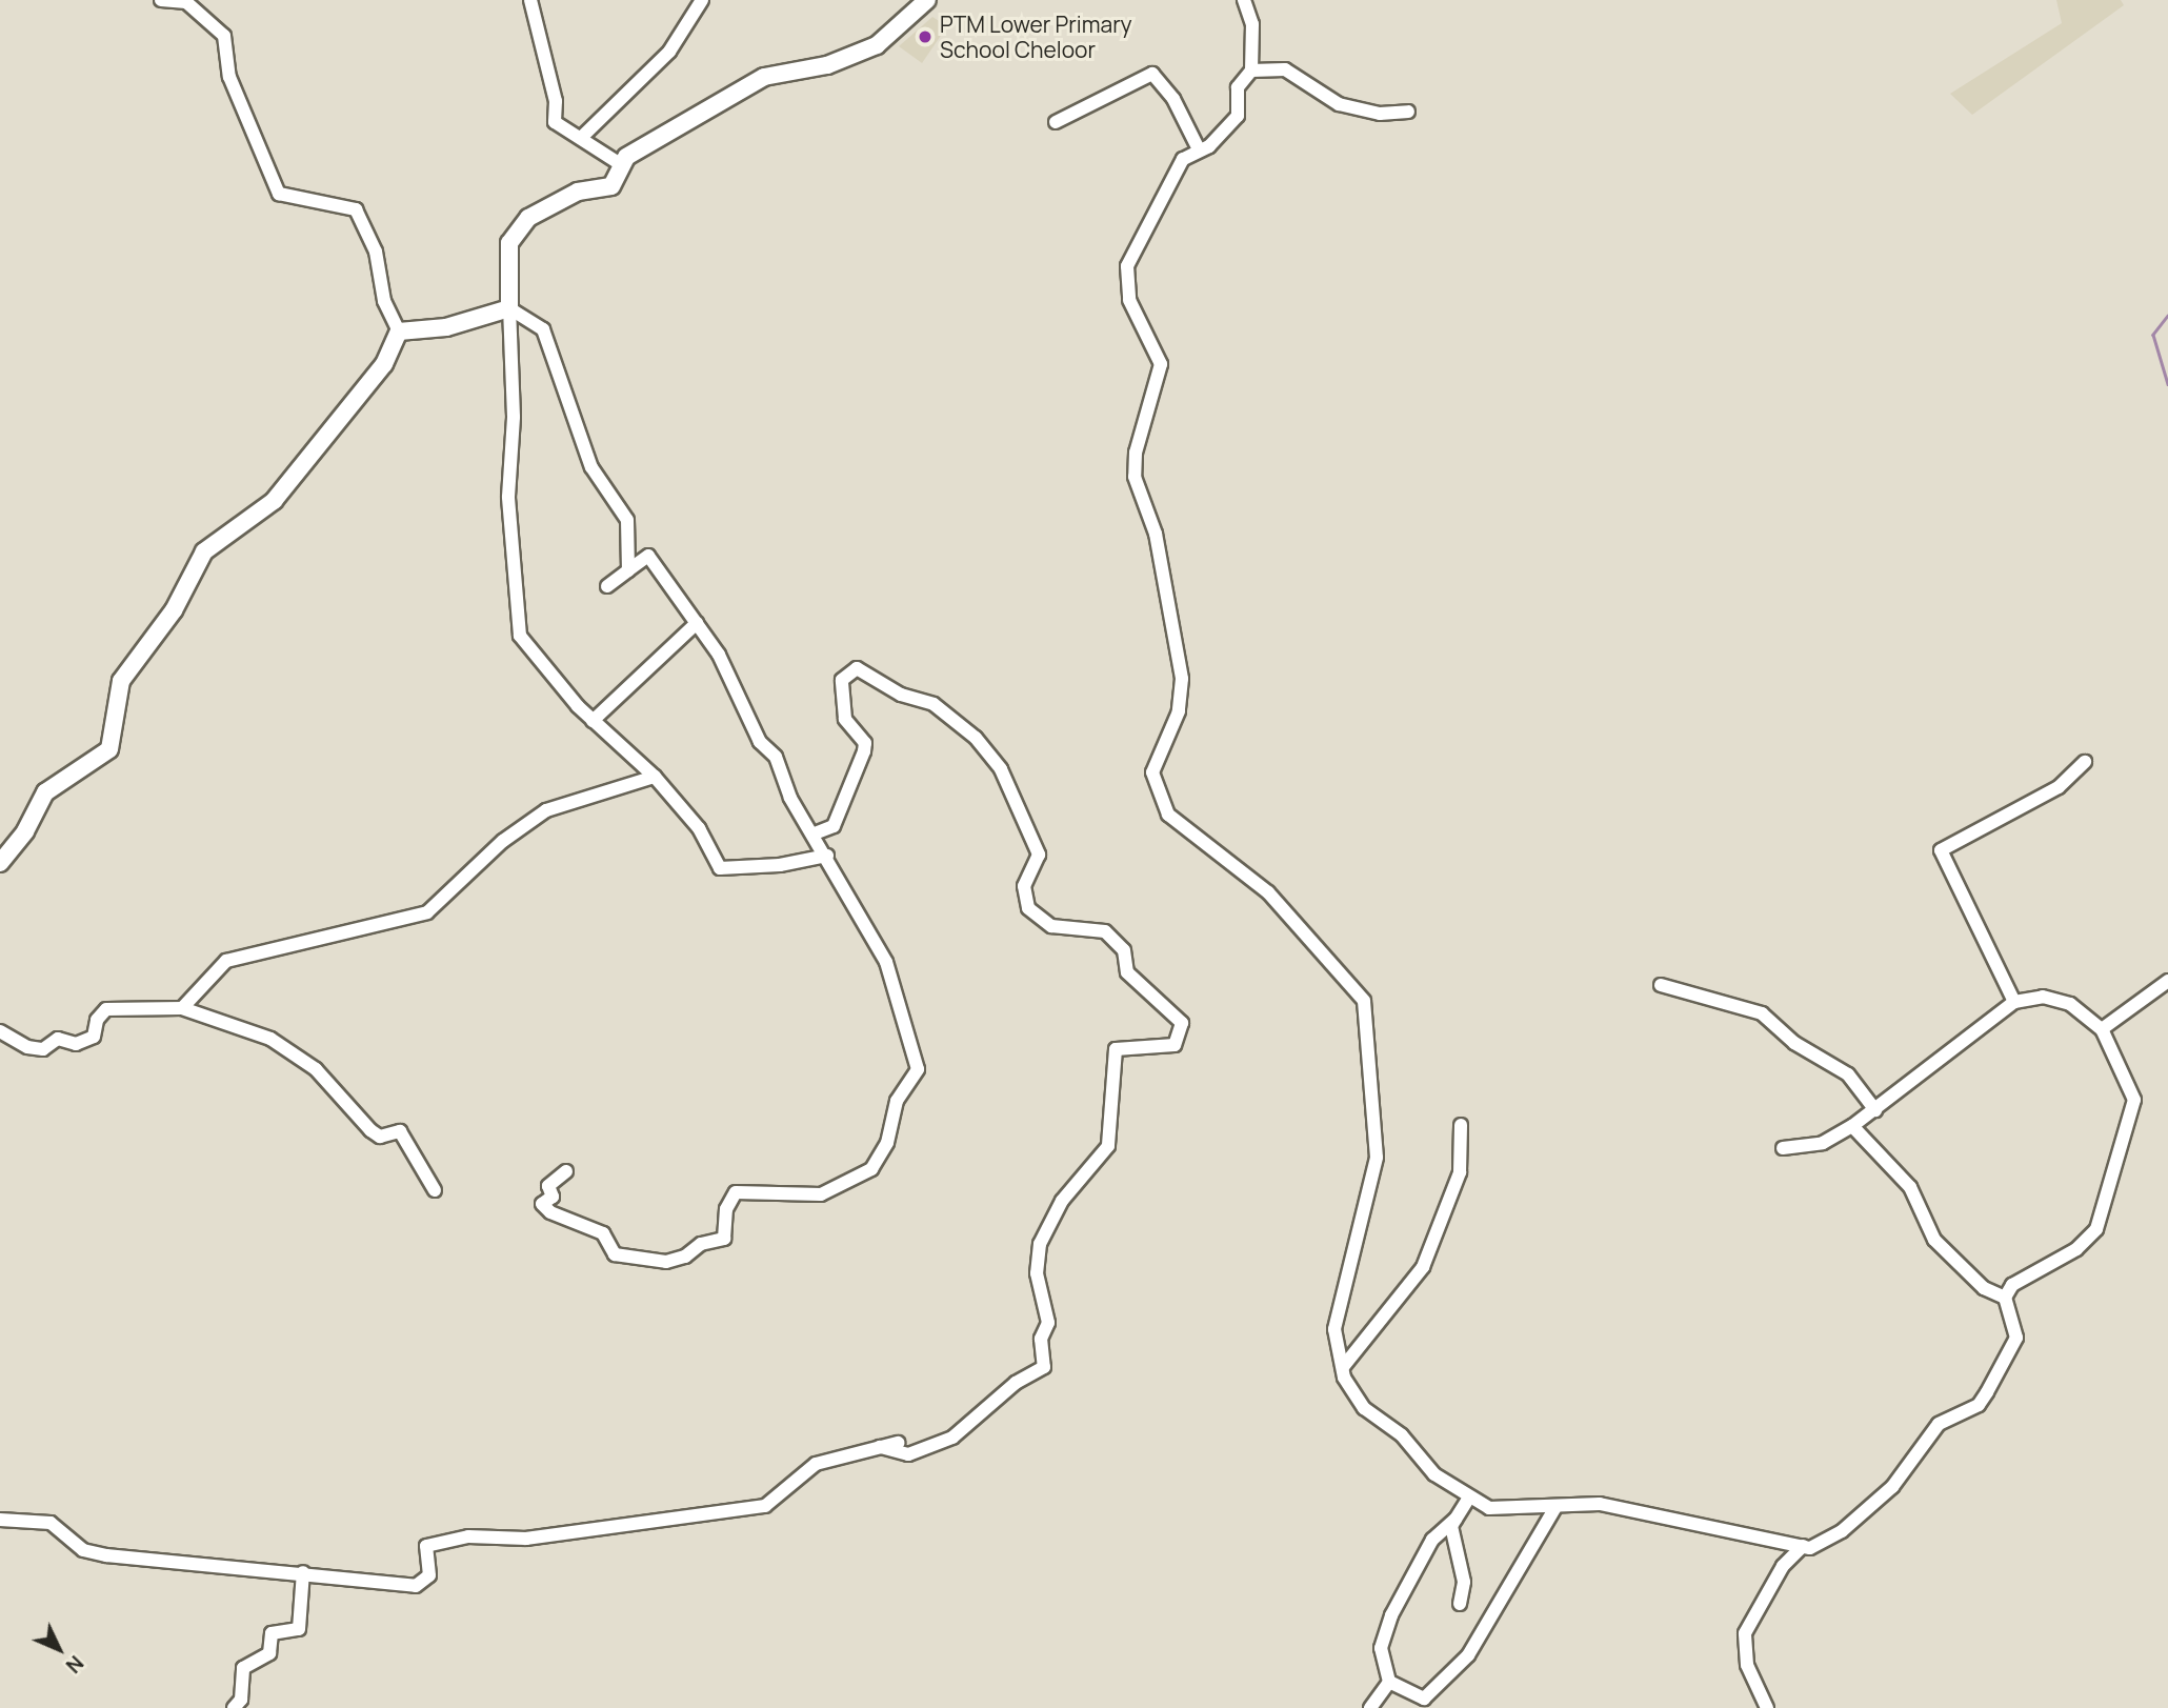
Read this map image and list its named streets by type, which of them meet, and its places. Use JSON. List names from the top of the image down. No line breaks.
{"places":["PTM Lower Primary School Cheloor"],"north":"bottom right"}
